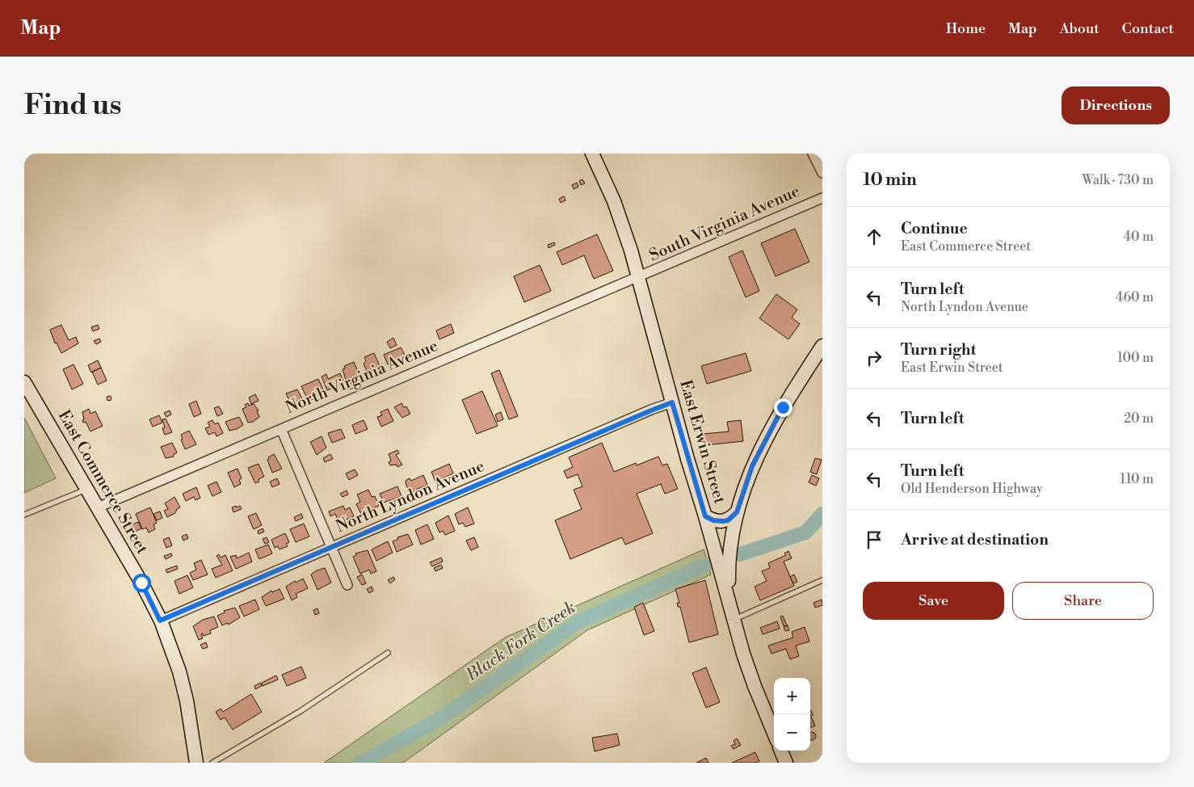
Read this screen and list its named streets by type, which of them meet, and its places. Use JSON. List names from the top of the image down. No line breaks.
{"streets":{"main road":["East Erwin Street","East Commerce Street"],"street":["South Virginia Avenue","North Virginia Avenue","North Lyndon Avenue"]},"crossings":[["South Virginia Avenue","North Virginia Avenue"],["South Virginia Avenue","East Erwin Street"],["North Virginia Avenue","East Erwin Street"],["North Virginia Avenue","East Commerce Street"],["East Erwin Street","North Lyndon Avenue"],["East Commerce Street","North Lyndon Avenue"]],"water":["Black Fork Creek"],"page":{"header":"Map","nav":["Home","Map","About","Contact"],"buttons":["Directions",["Save","Share"]],"title":"Find us","heading":["10 min","Walk · 730 m"],"list":[["Continue","East Commerce Street","40 m"],["Turn left","North Lyndon Avenue","460 m"],["Turn right","East Erwin Street","100 m"],["Turn left","20 m"],["Turn left","Old Henderson Highway","110 m"],"Arrive at destination"],"map_buttons":["+","−"]}}
